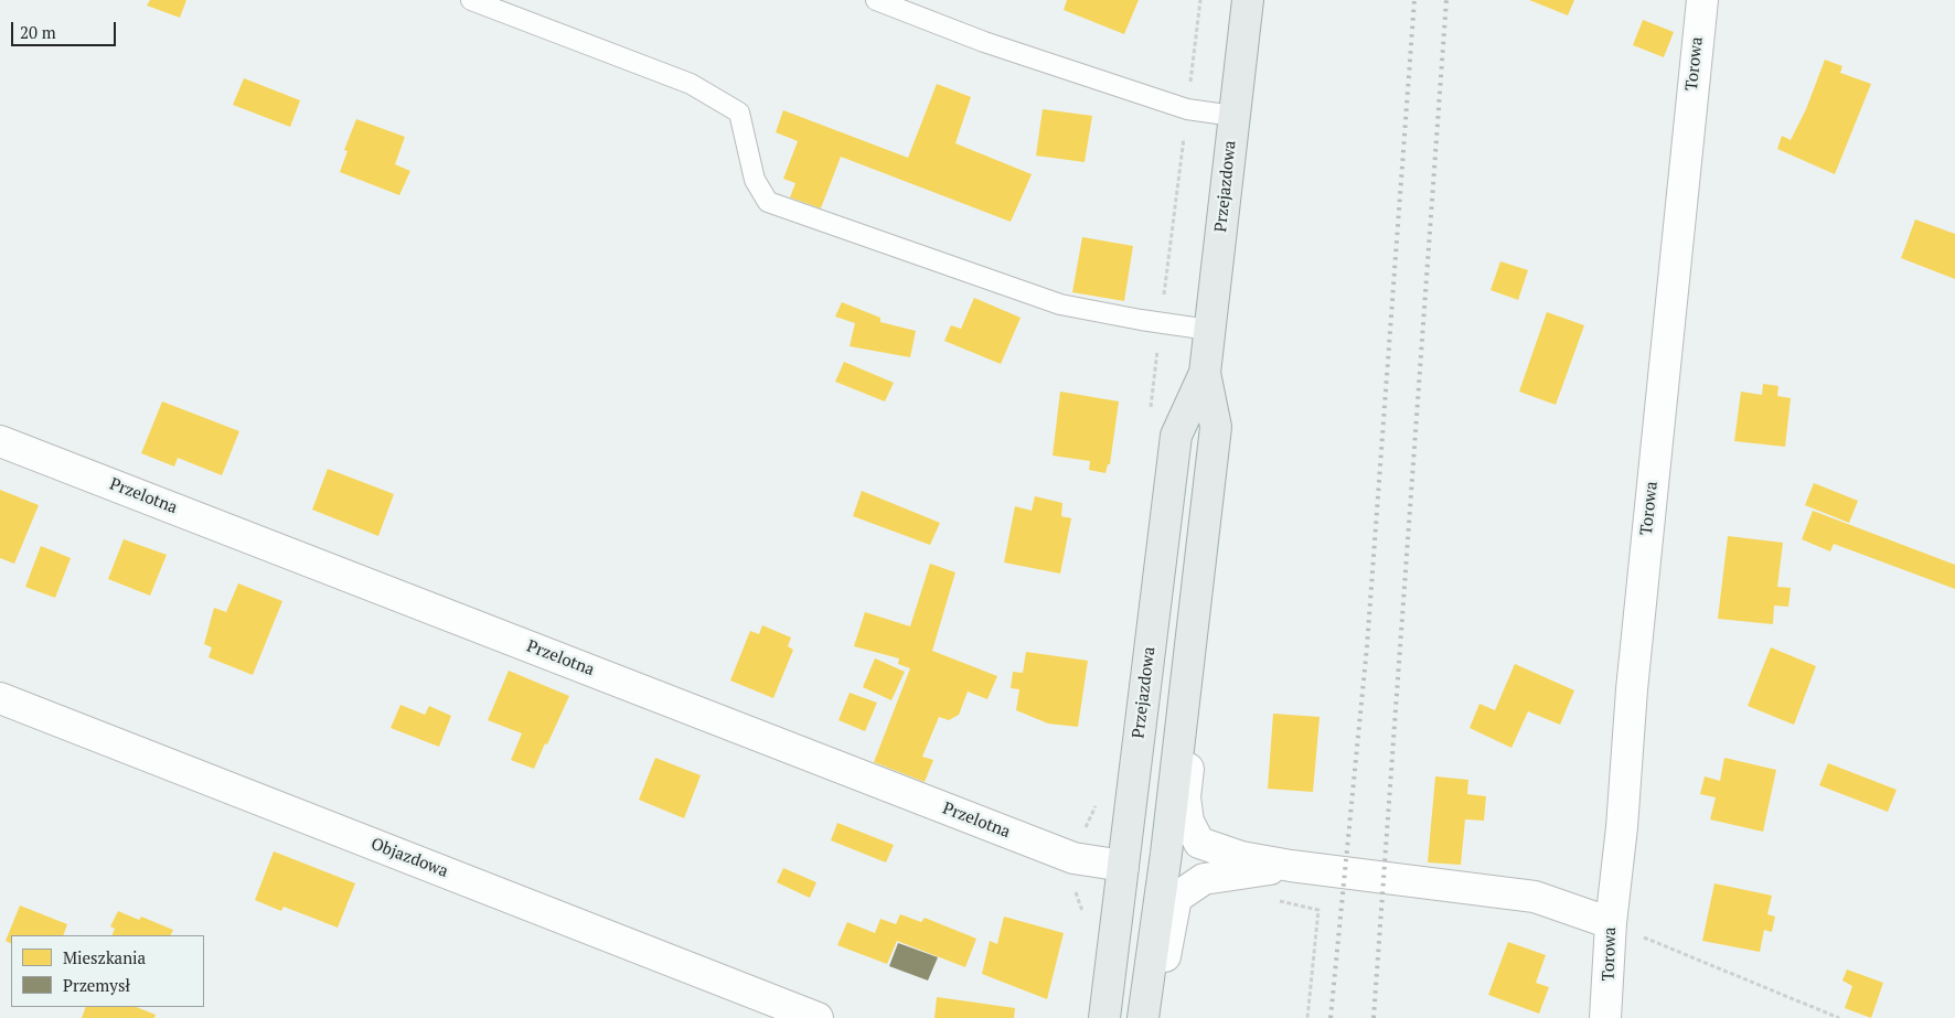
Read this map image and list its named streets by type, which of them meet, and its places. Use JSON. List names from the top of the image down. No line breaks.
{"streets":{"main road":["Przejazdowa"],"street":["Torowa","Przelotna","Objazdowa"]},"crossings":[["Przejazdowa","Przelotna"]],"legend":["Mieszkania","Przemysł"],"scale_bar":"20 m"}
